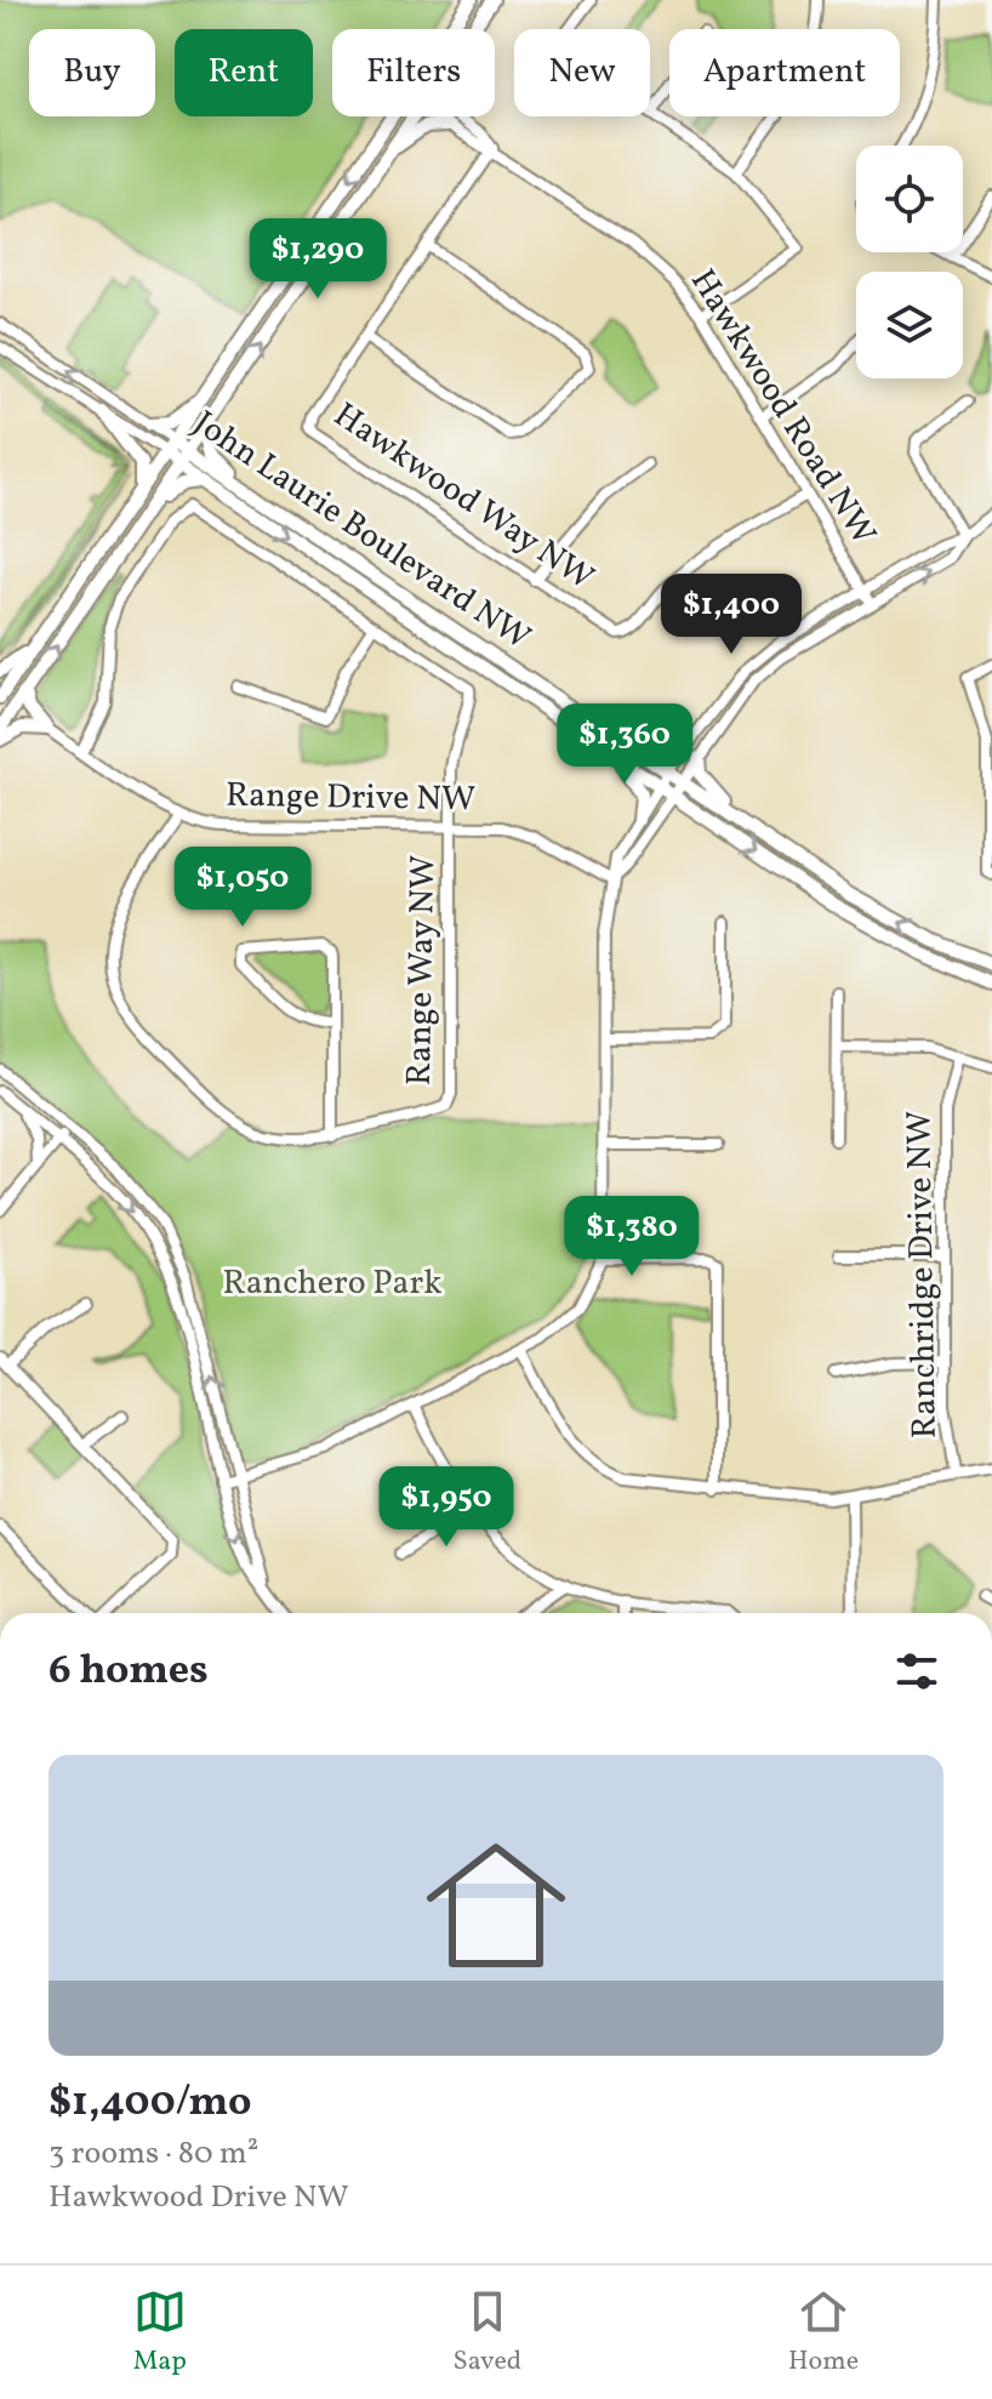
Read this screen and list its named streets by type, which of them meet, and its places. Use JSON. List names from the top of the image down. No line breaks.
{"streets":{"main road":["John Laurie Boulevard NW"],"street":["Hawkwood Road NW","Hawkwood Way NW","Range Drive NW","Range Way NW","Ranchridge Drive NW"]},"crossings":[["Hawkwood Road NW","Hawkwood Way NW"],["Range Drive NW","Range Way NW"]],"parks":["Ranchero Park"],"page":{"chip":["Buy","Rent","Filters","New","Apartment"],"price":["$1,290","$1,400","$1,360","$1,050","$1,380","$1,950"],"heading":"6 homes","list":[{"name":"$1,400/mo","note":"3 rooms · 80 m² · Hawkwood Drive NW"}],"tabs":["Map","Saved","Home"]}}
